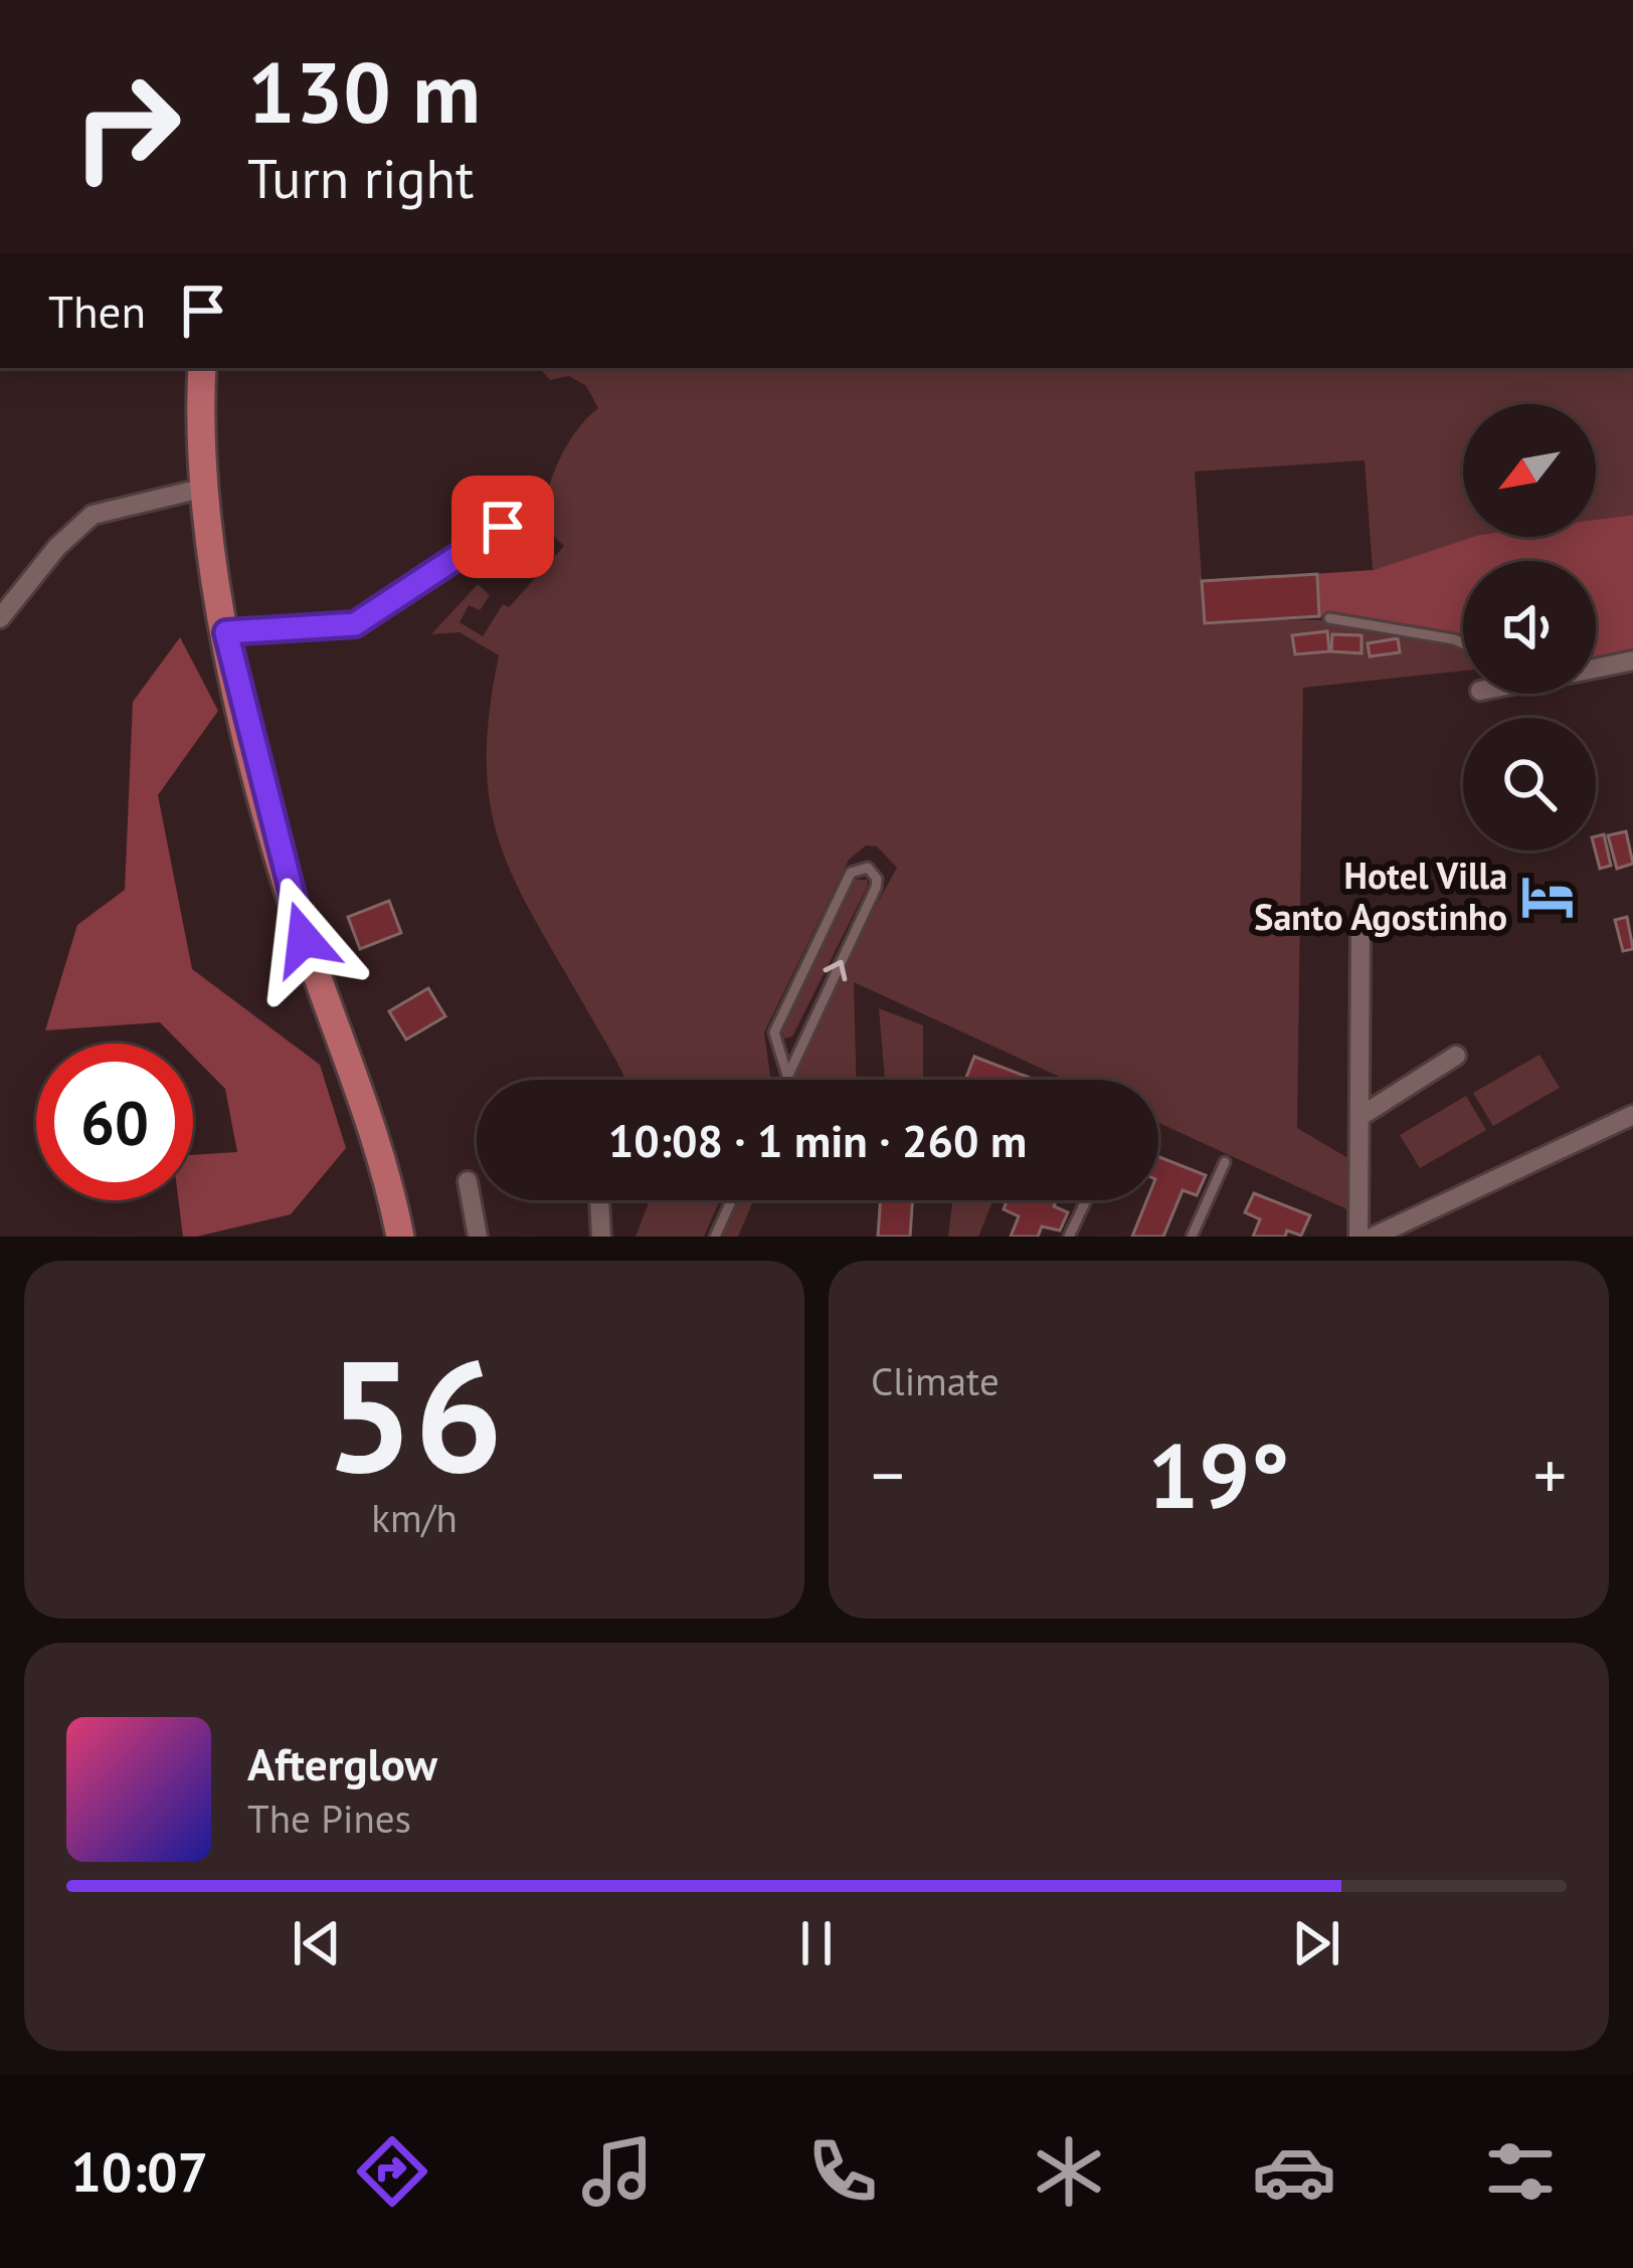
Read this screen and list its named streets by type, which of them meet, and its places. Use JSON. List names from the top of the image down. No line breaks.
{"places":{"hotel":["Hotel Villa Santo Agostinho"]},"north":"bottom left","page":{"turn":["130 m","Turn right"],"then":"Then","limit":"60","trip":"10:08 · 1 min · 260 m","tile":[["56","km/h"],"Climate"],"heat":["−","19°","+"],"song":["Afterglow","The Pines"],"tabs":"10:07"}}
